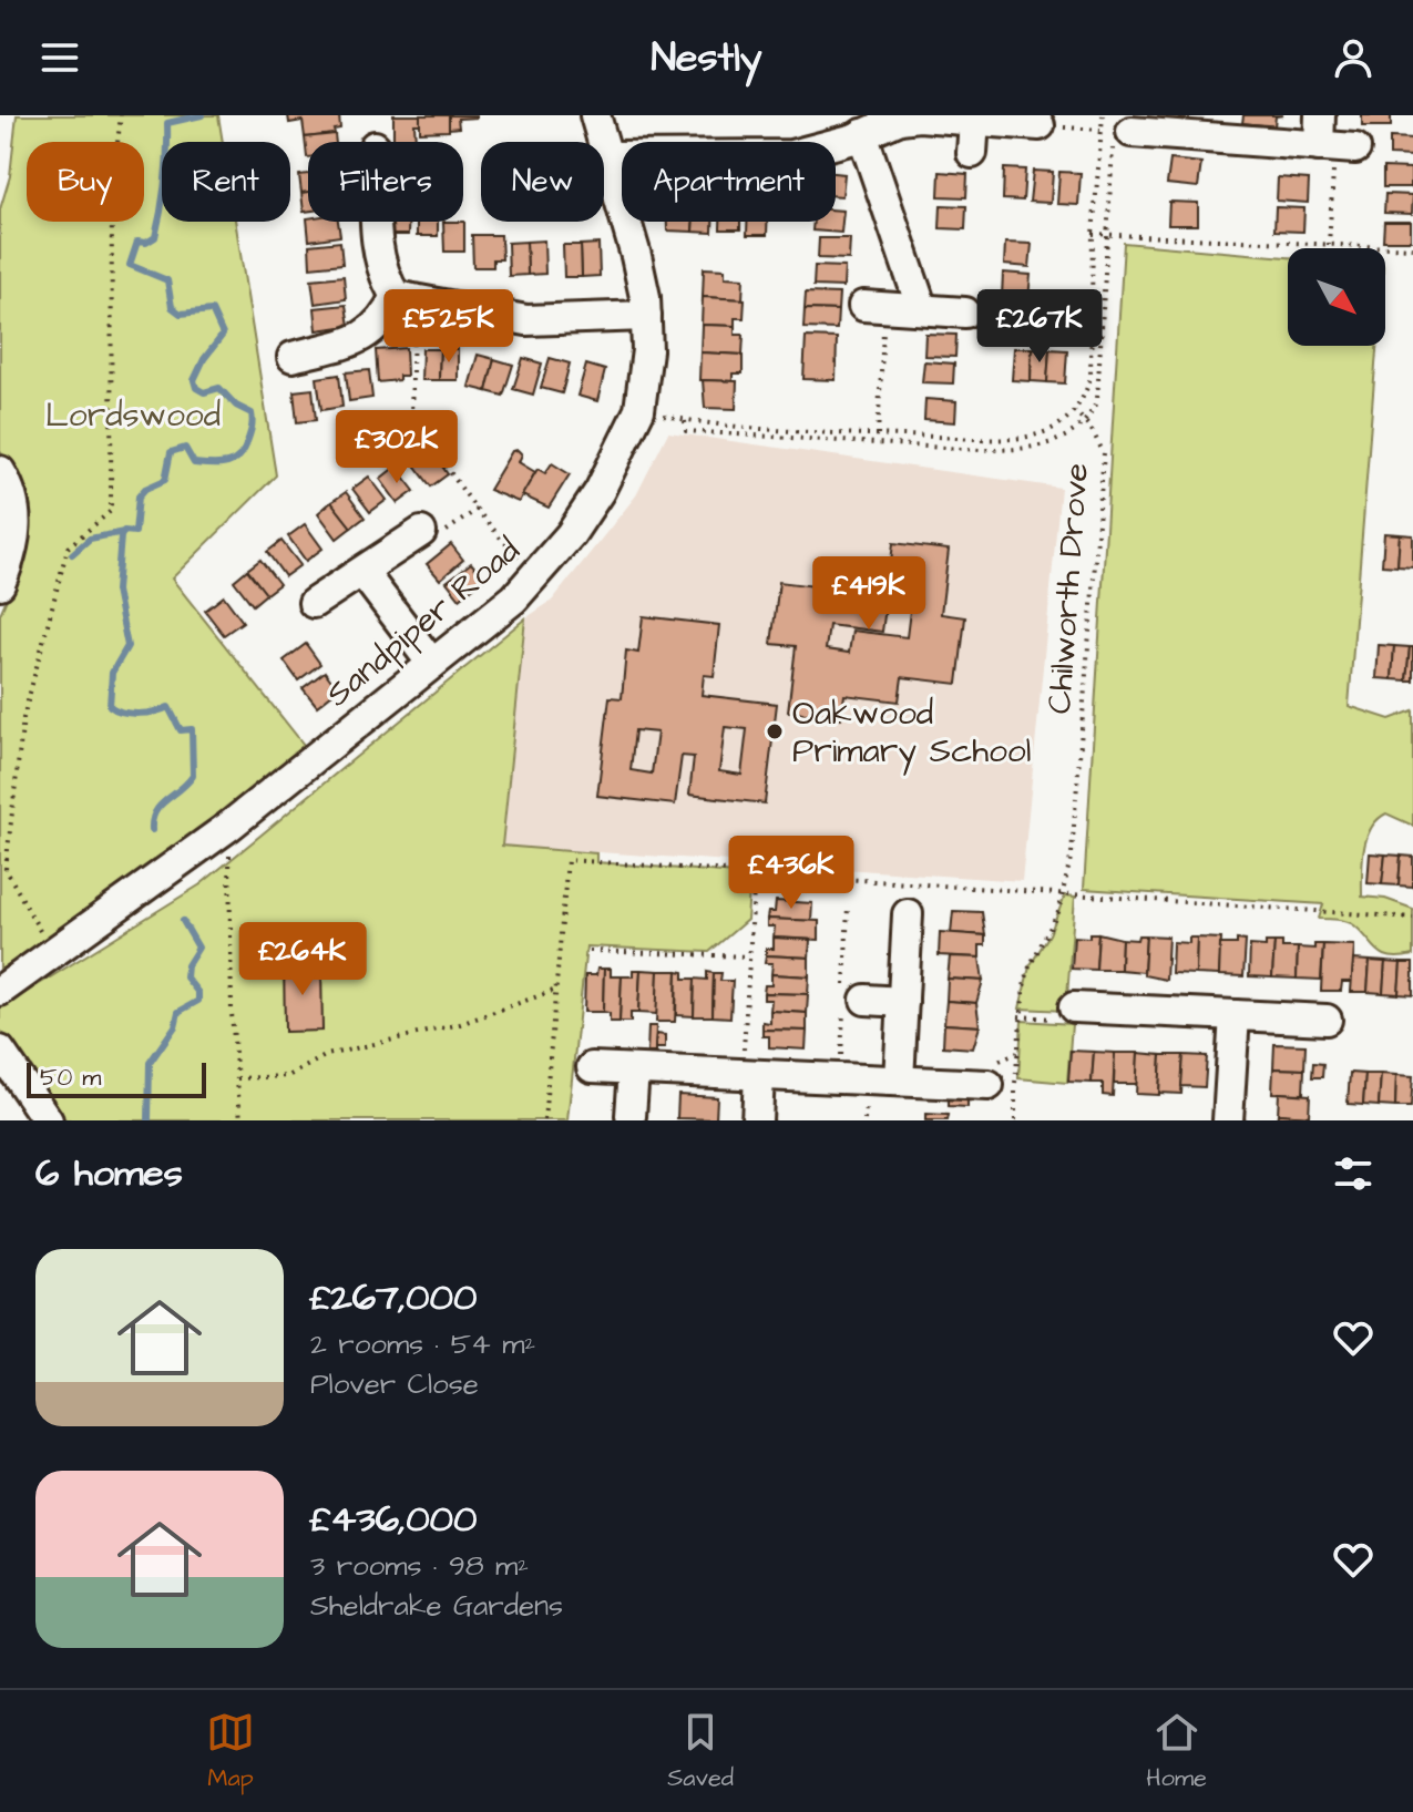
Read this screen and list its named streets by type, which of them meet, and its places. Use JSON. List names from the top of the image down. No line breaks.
{"streets":{"street":["Sandpiper Road"],"path":["Chilworth Drove"]},"parks":["Lordswood"],"places":["Oakwood Primary School"],"scale_bar":"50 m","north":"bottom right","page":{"header":"Nestly","chip":["Buy","Rent","Filters","New","Apartment"],"price":["£525K","£267K","£302K","£419K","£436K","£264K"],"scale":"50 m","heading":"6 homes","list":[{"name":"£267,000","note":"2 rooms · 54 m² · Plover Close"},{"name":"£436,000","note":"3 rooms · 98 m² · Sheldrake Gardens"}],"tabs":["Map","Saved","Home"]}}
